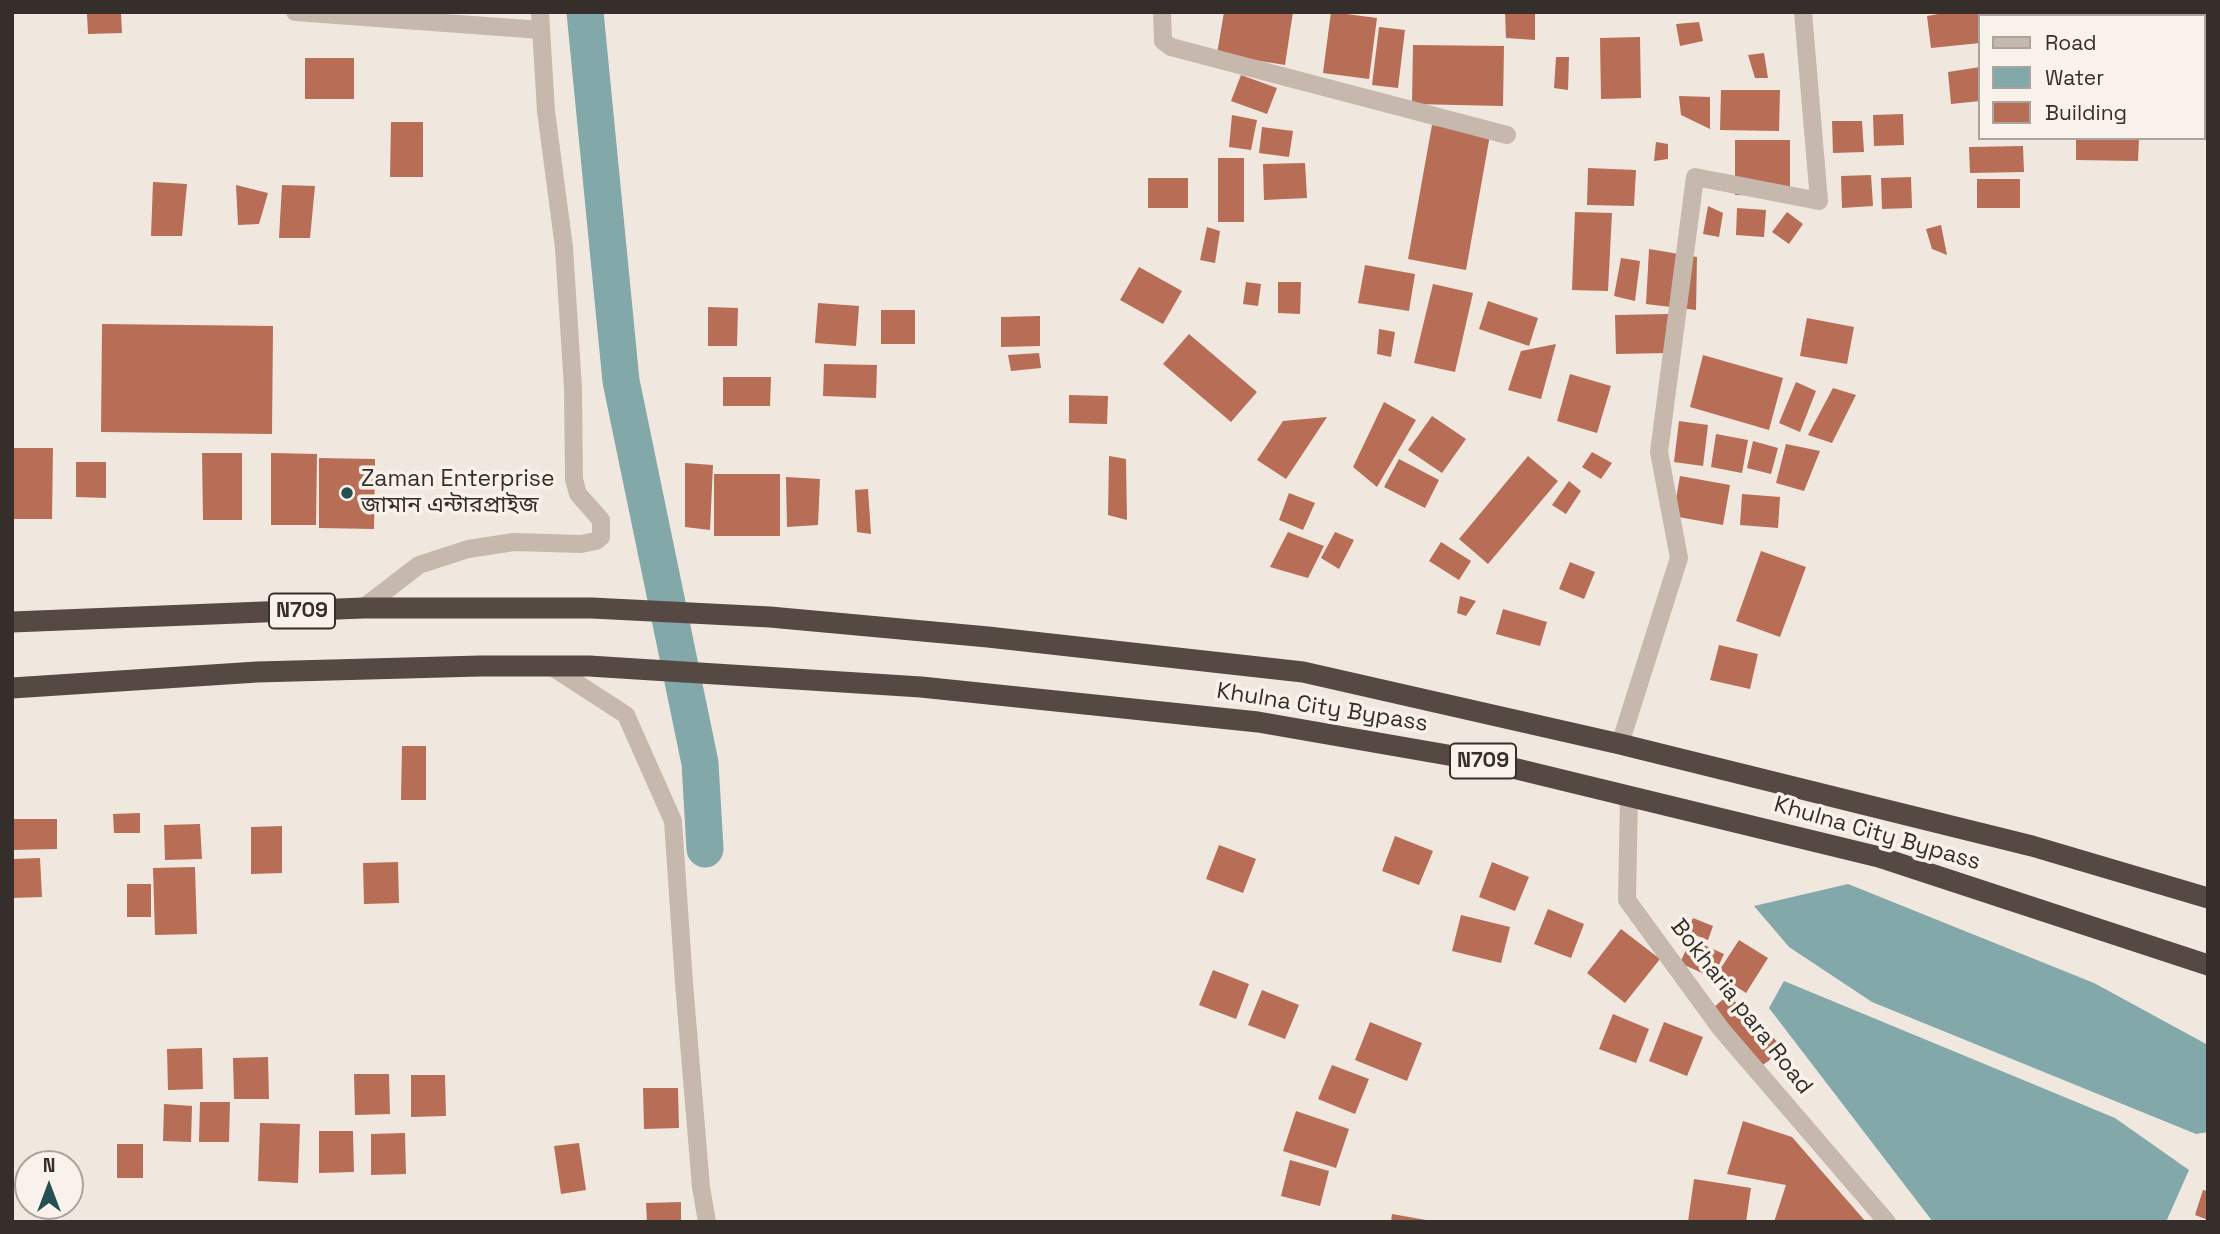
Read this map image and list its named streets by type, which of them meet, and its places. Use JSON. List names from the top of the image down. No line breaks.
{"streets":{"highway":["N709","Khulna City Bypass"],"street":["Bokharia para Road"]},"crossings":[["N709","Khulna City Bypass"],["Khulna City Bypass","Bokharia para Road"]],"places":["Zaman Enterprise জামান এন্টারপ্রাইজ"],"legend":["Road","Water","Building"],"north":"top"}
